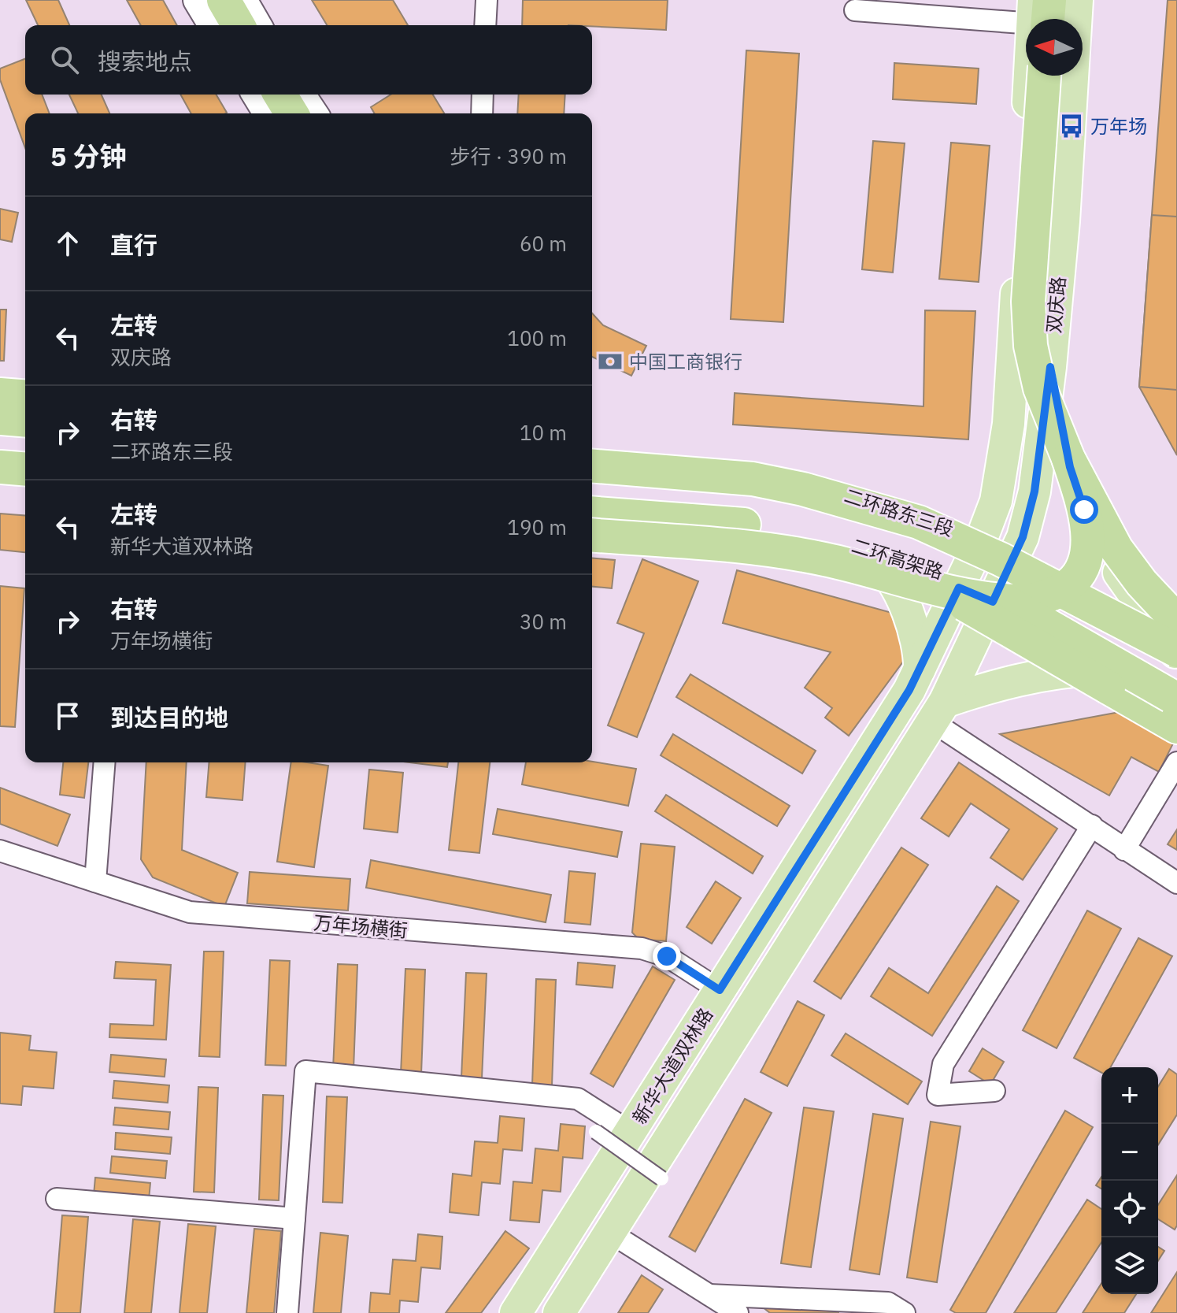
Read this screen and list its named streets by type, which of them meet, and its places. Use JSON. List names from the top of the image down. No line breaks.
{"streets":{"highway":["二环高架路"],"main road":["双庆路","二环路东三段","新华大道双林路"],"street":["万年场横街"]},"crossings":[["双庆路","二环路东三段"],["双庆路","新华大道双林路"],["万年场横街","新华大道双林路"]],"places":{"bus stop":["万年场"],"bank":["中国工商银行"]},"north":"left","page":{"search":"搜索地点","heading":["5 分钟","步行 · 390 m"],"list":[["直行","60 m"],["左转","双庆路","100 m"],["右转","二环路东三段","10 m"],["左转","新华大道双林路","190 m"],["右转","万年场横街","30 m"],"到达目的地"],"map_buttons":["+","−"]}}
